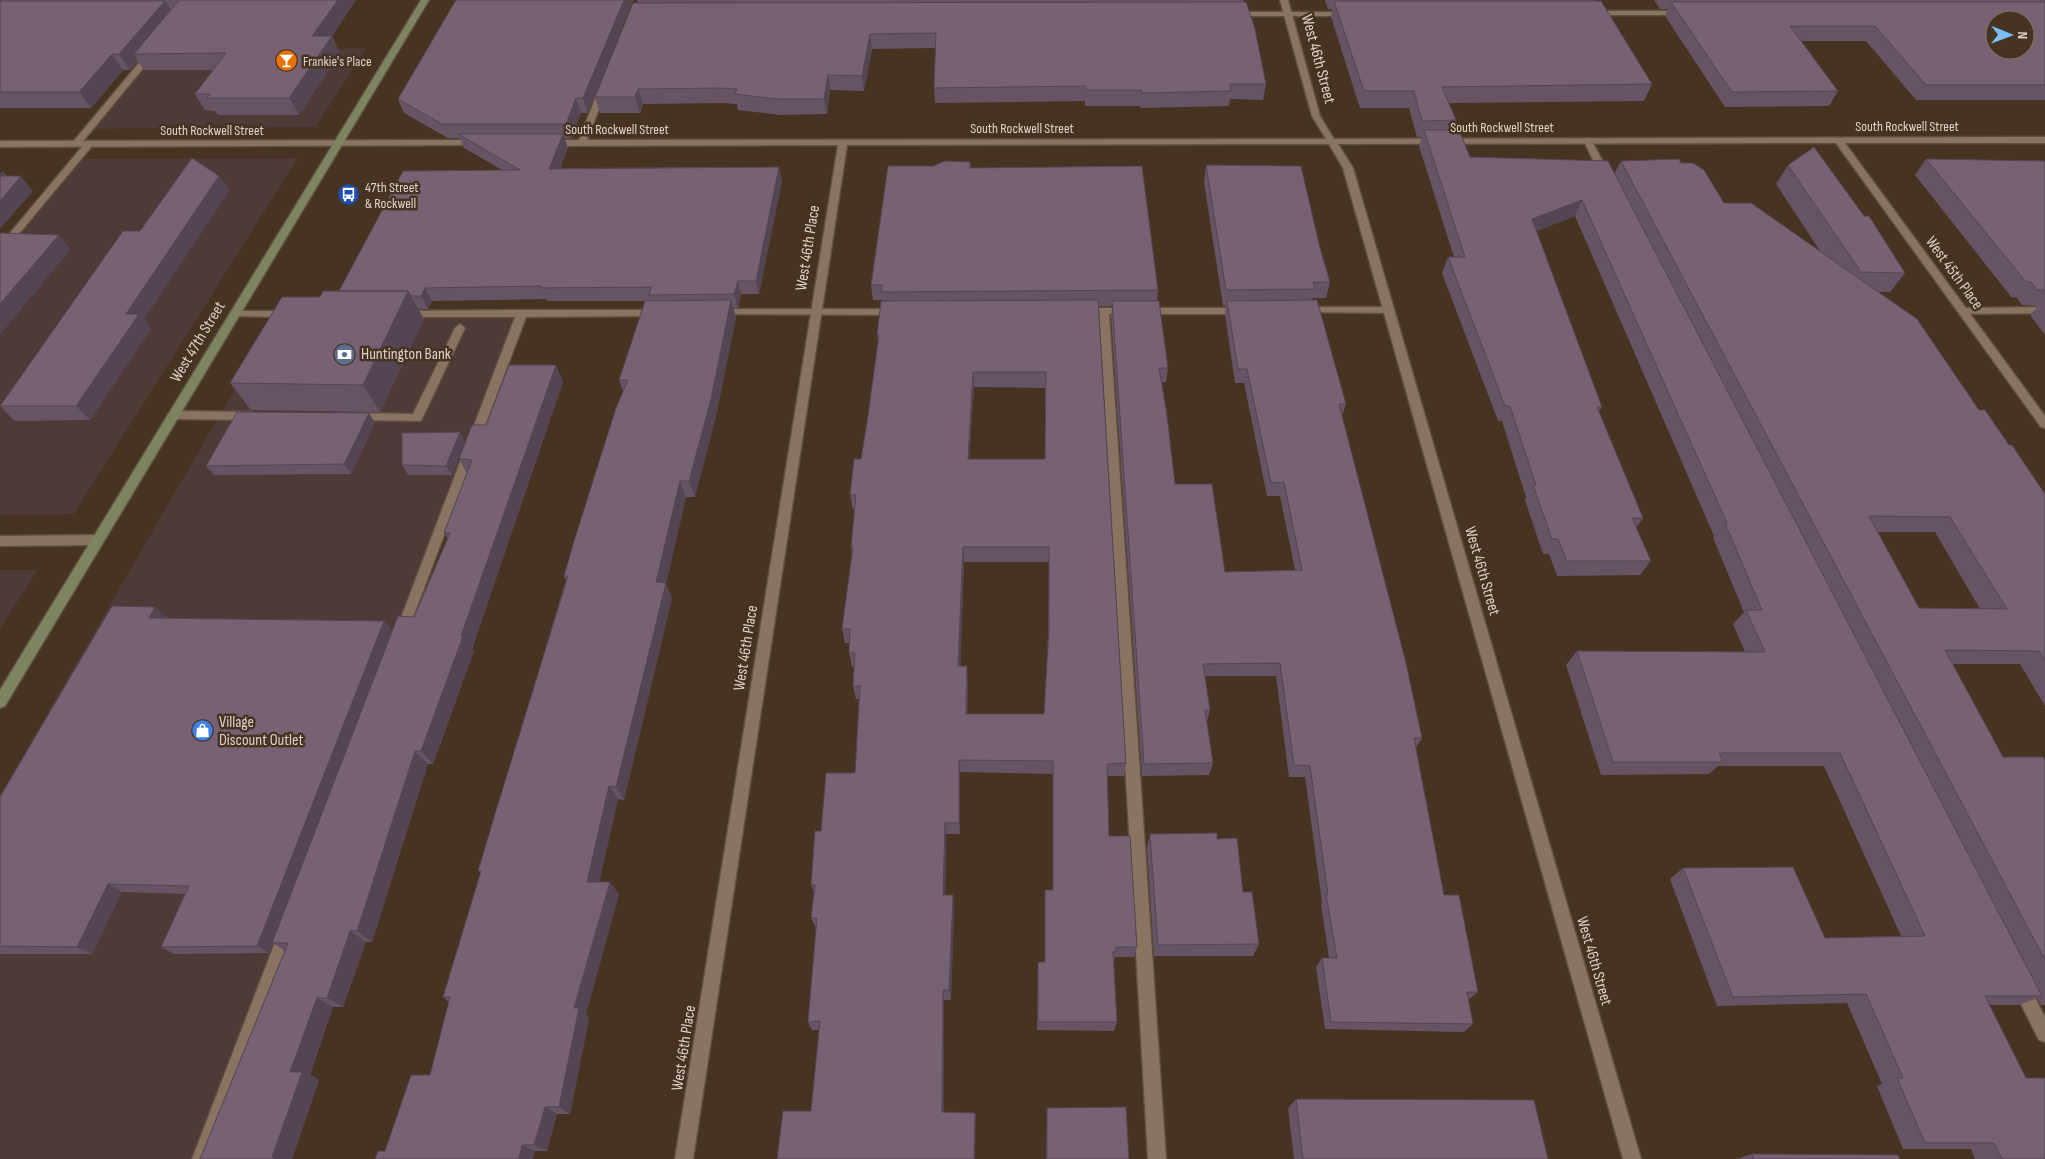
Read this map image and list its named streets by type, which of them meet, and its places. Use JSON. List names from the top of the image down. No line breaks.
{"streets":{"main road":["West 47th Street"],"street":["West 46th Street","South Rockwell Street","West 46th Place","West 45th Place"]},"crossings":[["West 46th Street","South Rockwell Street"],["South Rockwell Street","West 46th Place"],["South Rockwell Street","West 45th Place"],["South Rockwell Street","West 47th Street"]],"places":{"bar":["Frankie's Place"],"bus stop":["47th Street & Rockwell"],"bank":["Huntington Bank"],"shop":["Village Discount Outlet"]},"north":"right"}
